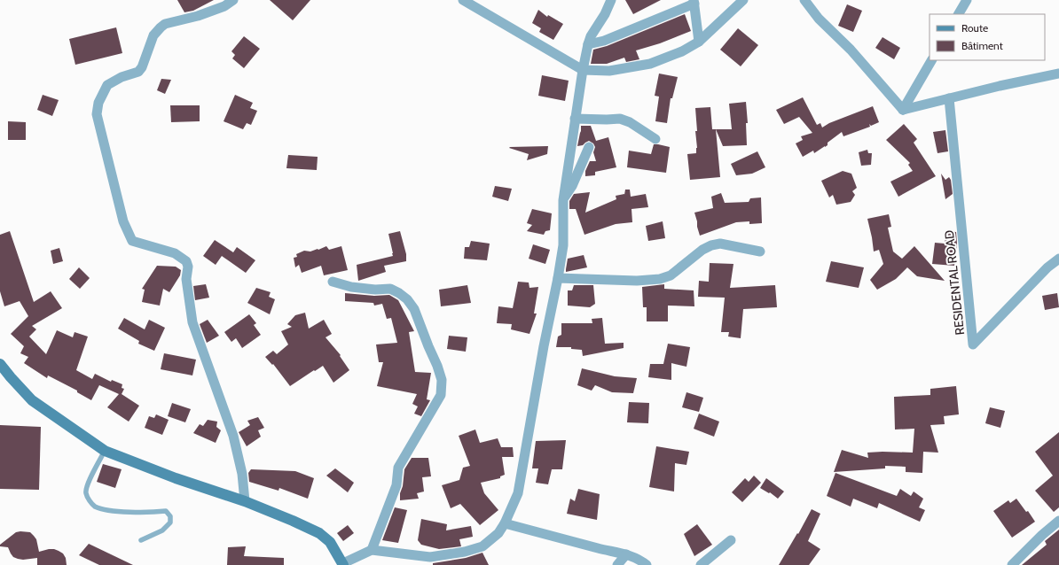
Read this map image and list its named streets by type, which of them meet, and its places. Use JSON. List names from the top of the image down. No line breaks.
{"streets":{"street":["RESIDENTAL ROAD"]},"legend":["Route","Bâtiment"]}
